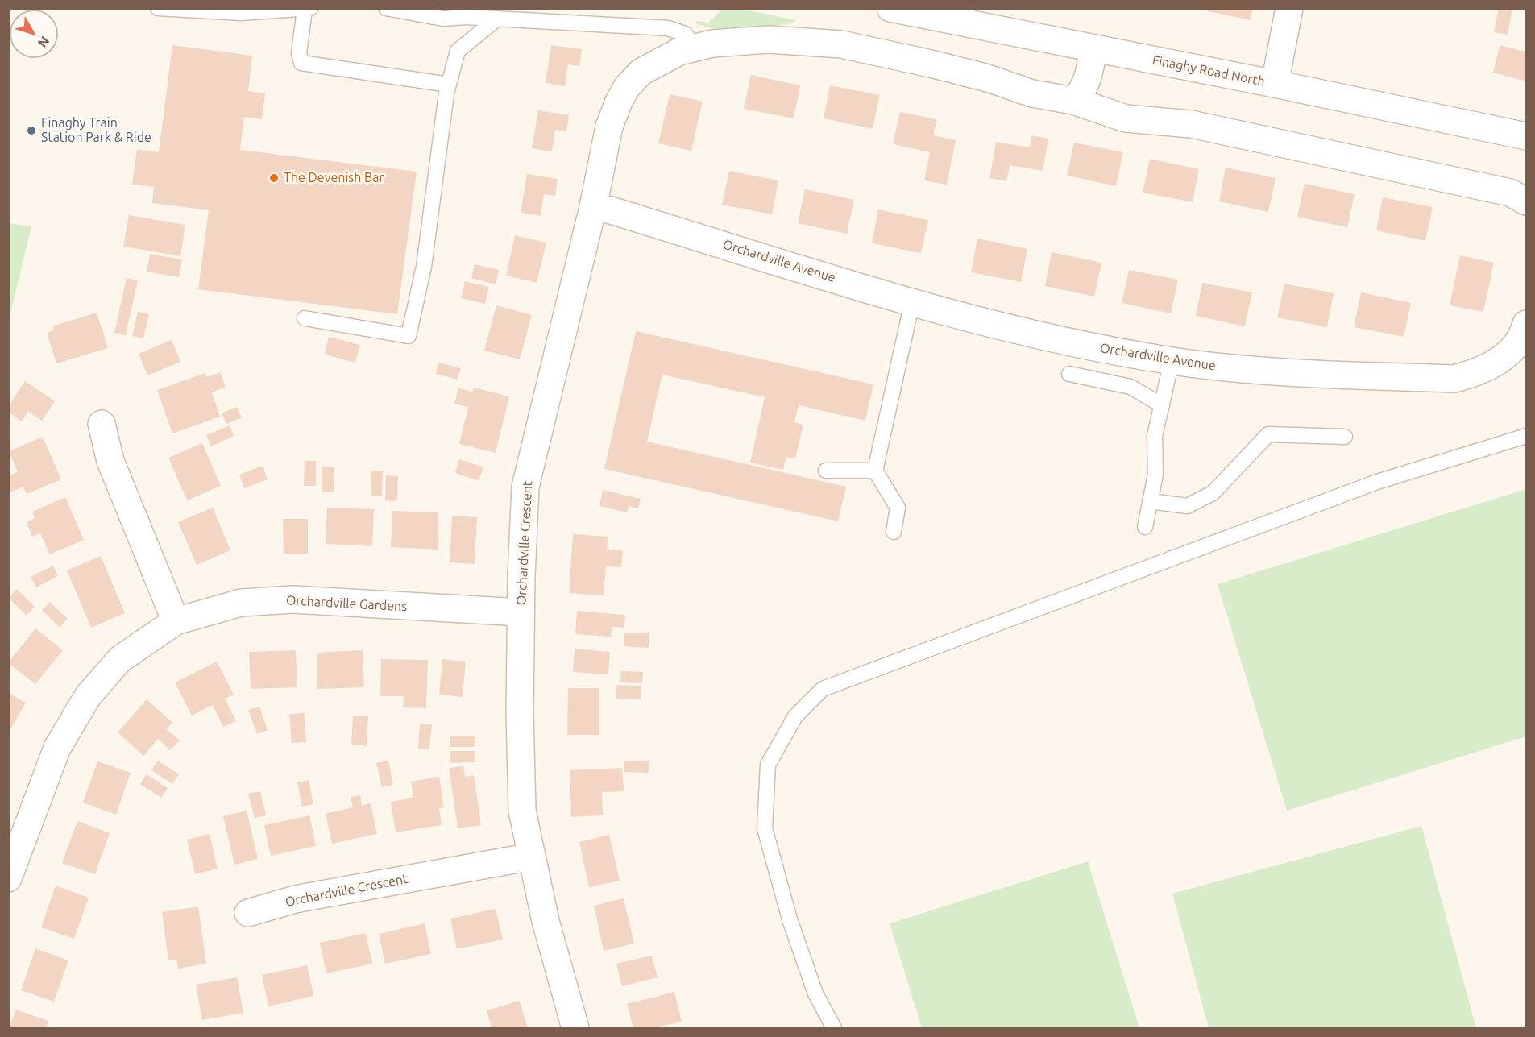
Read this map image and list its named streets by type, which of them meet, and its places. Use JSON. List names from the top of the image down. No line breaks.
{"streets":{"street":["Finaghy Road North","Orchardville Avenue","Orchardville Crescent","Orchardville Gardens"]},"crossings":[["Orchardville Avenue","Orchardville Crescent"],["Orchardville Crescent","Orchardville Gardens"]],"places":["Finaghy Train Station Park & Ride","The Devenish Bar"],"north":"bottom right"}
